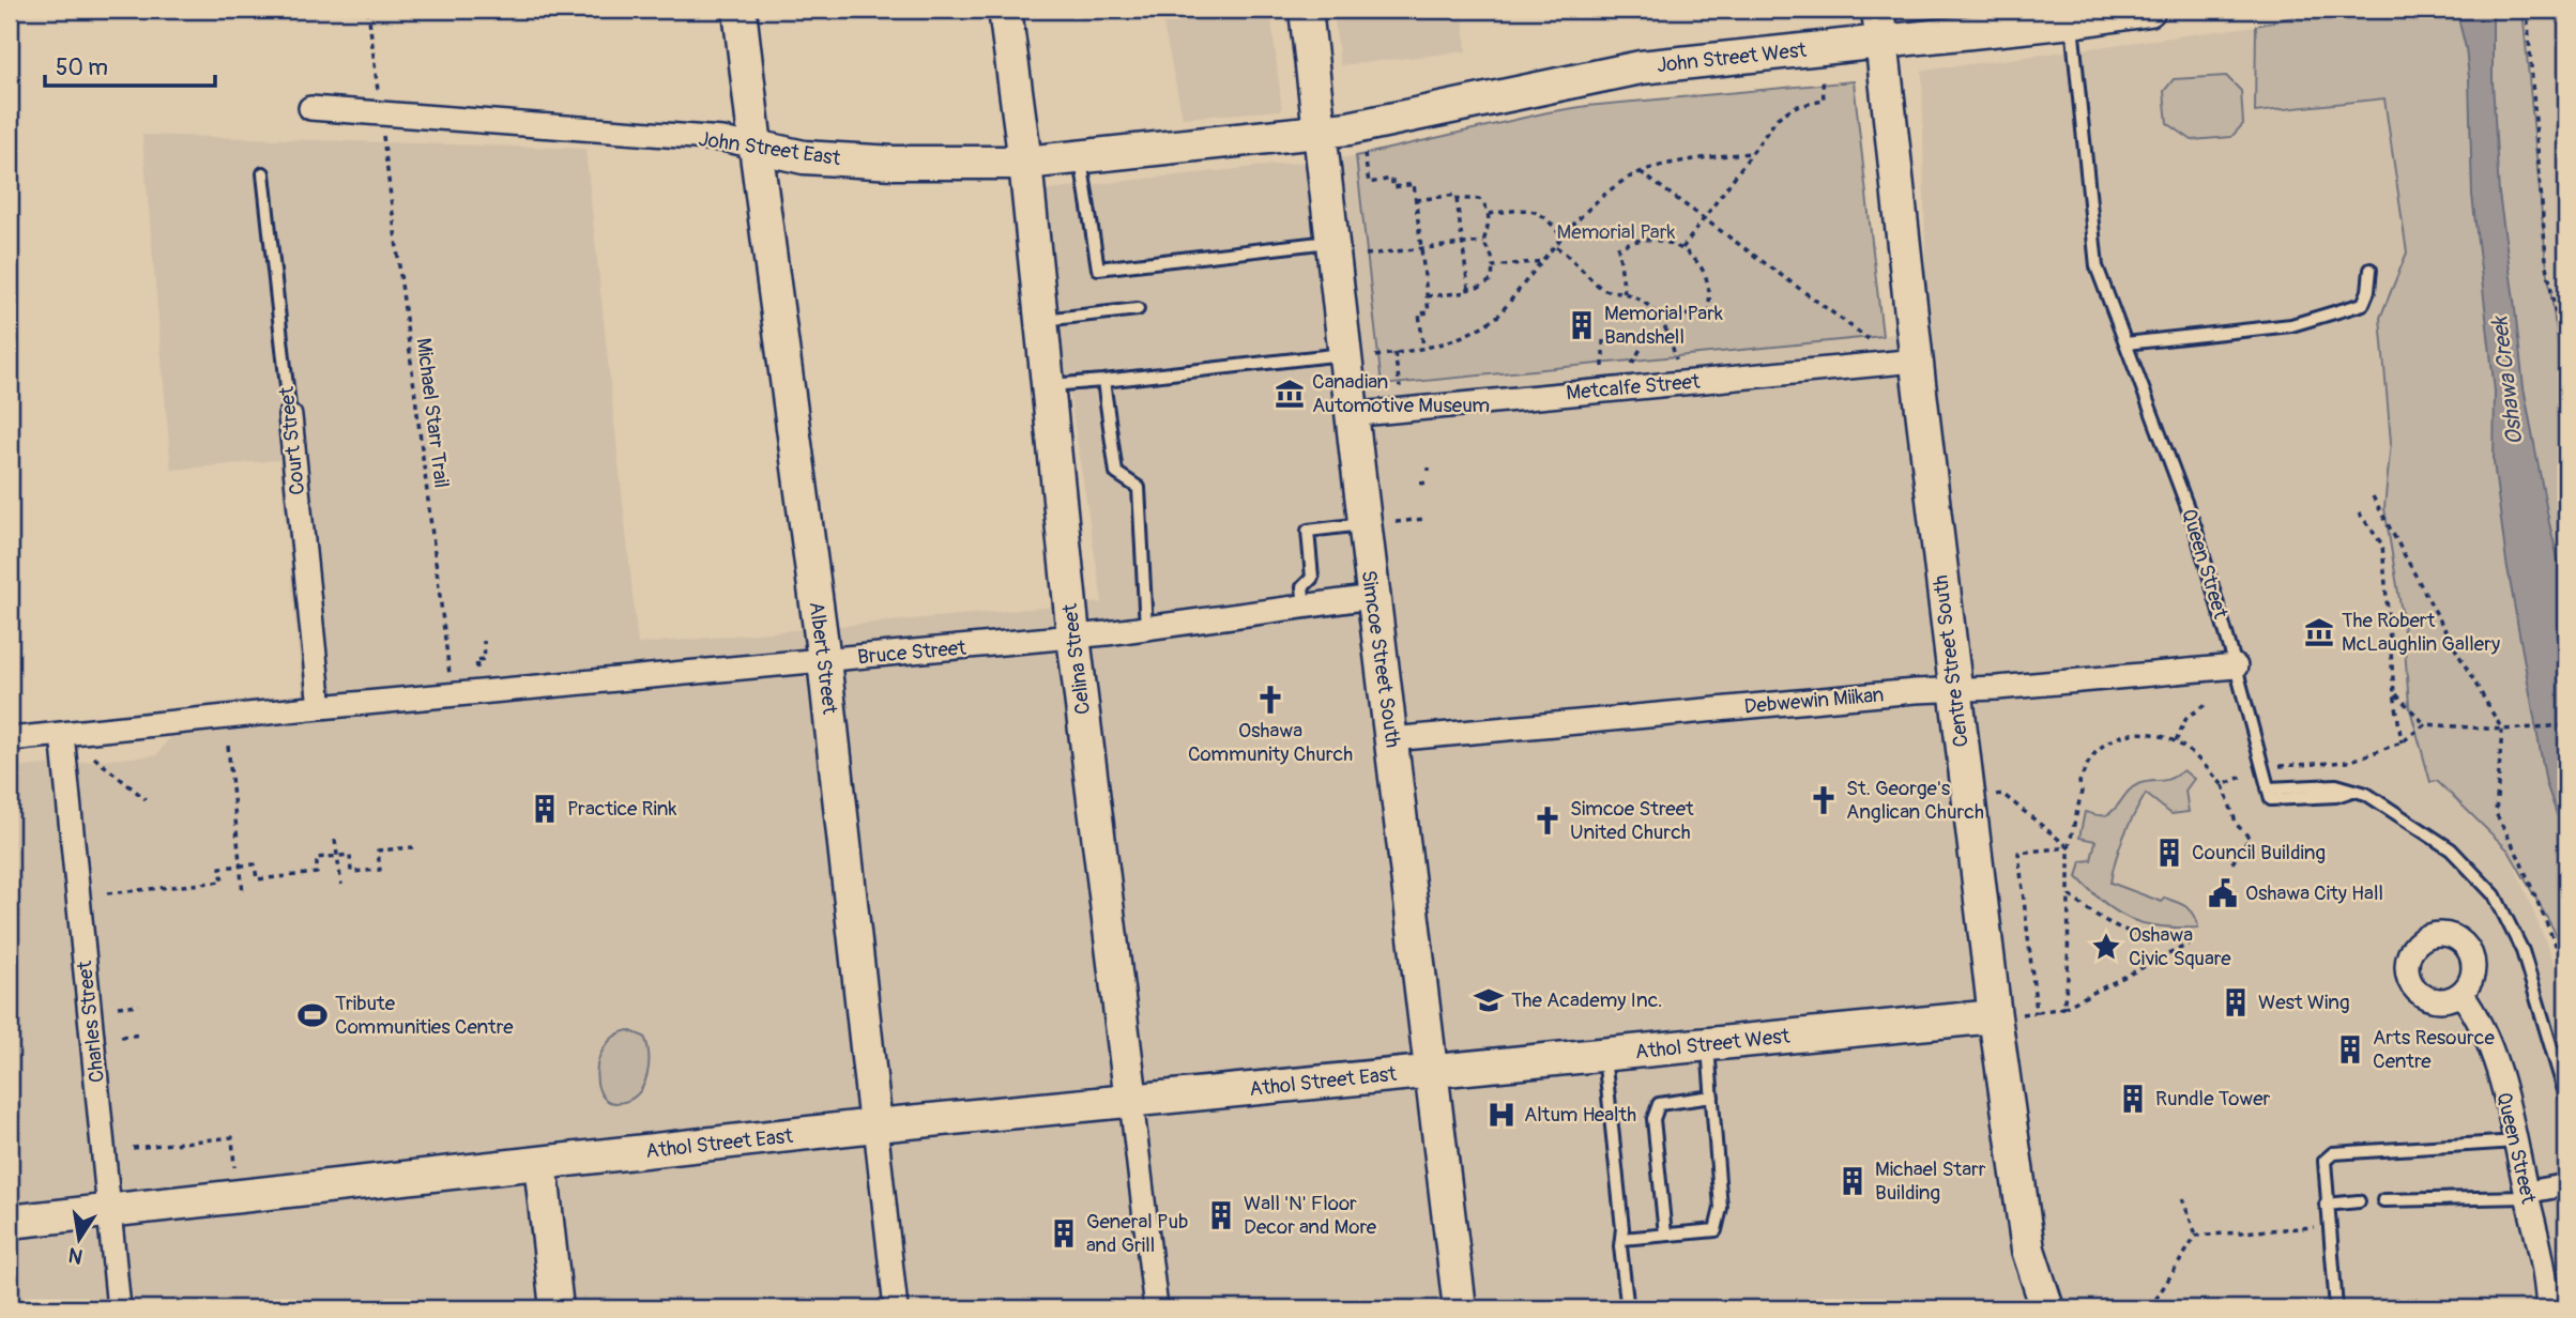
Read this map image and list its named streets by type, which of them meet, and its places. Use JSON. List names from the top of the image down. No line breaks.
{"streets":{"main road":["John Street West","John Street East","Albert Street","Celina Street","Simcoe Street South","Centre Street South","Athol Street West","Athol Street East"],"street":["Metcalfe Street","Court Street","Queen Street","Bruce Street","Debwewin Miikan","Charles Street"],"path":["Michael Starr Trail"]},"crossings":[["John Street West","John Street East"],["John Street West","Queen Street"],["John Street West","Simcoe Street South"],["John Street West","Centre Street South"],["John Street East","Albert Street"],["John Street East","Celina Street"],["John Street East","Simcoe Street South"],["Metcalfe Street","Simcoe Street South"],["Metcalfe Street","Centre Street South"],["Michael Starr Trail","Bruce Street"],["Court Street","Bruce Street"],["Queen Street","Debwewin Miikan"],["Bruce Street","Albert Street"],["Bruce Street","Celina Street"],["Bruce Street","Simcoe Street South"],["Bruce Street","Charles Street"],["Albert Street","Athol Street East"],["Celina Street","Athol Street East"],["Simcoe Street South","Debwewin Miikan"],["Simcoe Street South","Athol Street West"],["Simcoe Street South","Athol Street East"],["Centre Street South","Debwewin Miikan"],["Centre Street South","Athol Street West"],["Charles Street","Athol Street East"],["Athol Street West","Athol Street East"]],"water":["Oshawa Creek"],"parks":["Memorial Park"],"places":{"building":["Memorial Park Bandshell","Practice Rink","Council Building","West Wing","Arts Resource Centre","Rundle Tower","Michael Starr Building","Wall 'N' Floor Decor and More","General Pub and Grill"],"museum":["Canadian Automotive Museum","The Robert McLaughlin Gallery"],"church":["Oshawa Community Church","St. George's Anglican Church","Simcoe Street United Church"],"public building":["Oshawa City Hall"],"place":["Oshawa Civic Square"],"school or university":["The Academy Inc."],"sports":["Tribute Communities Centre"],"hospital":["Altum Health"]},"scale_bar":"50 m","north":"bottom"}
